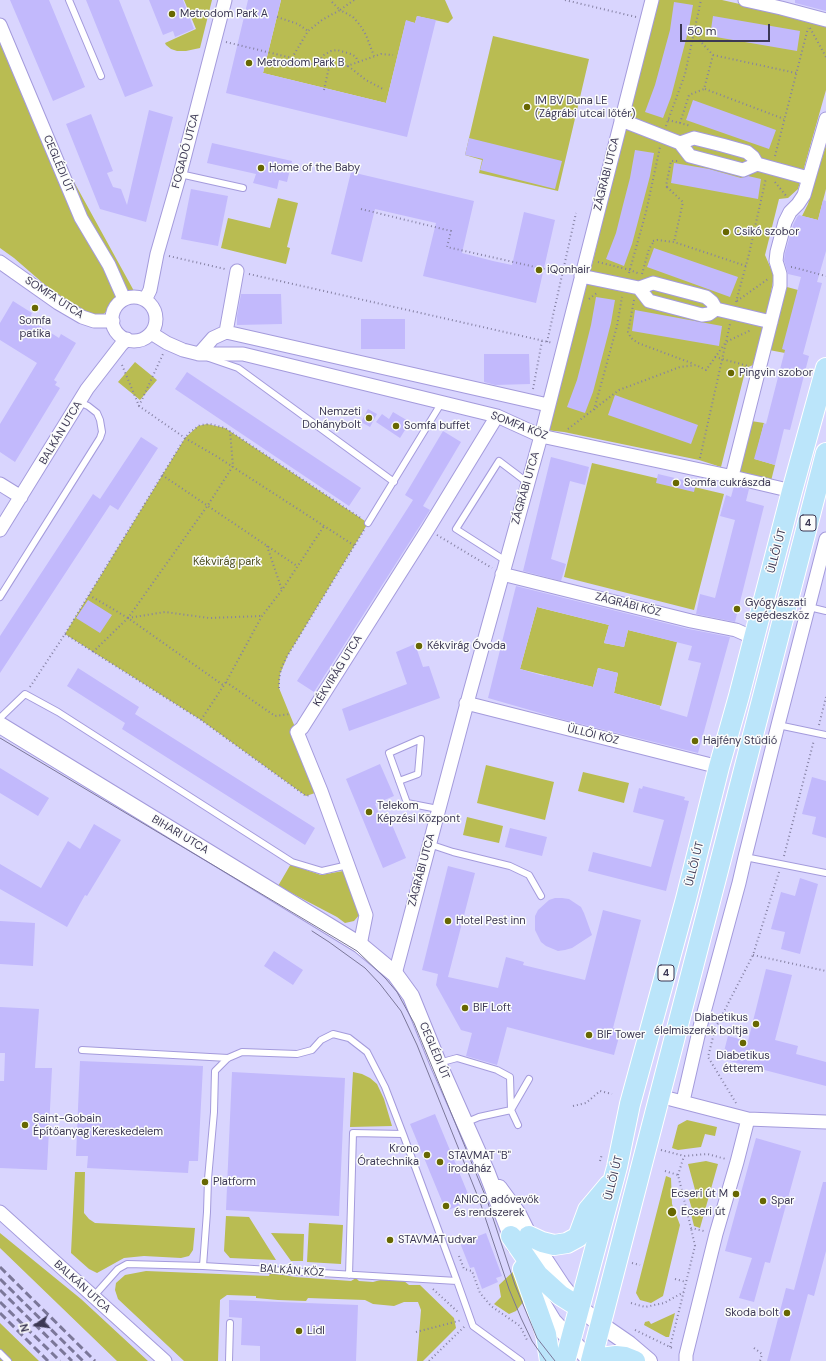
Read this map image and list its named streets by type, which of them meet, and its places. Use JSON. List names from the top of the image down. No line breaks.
{"streets":{"main road":["4","ÜLLŐI ÚT"],"street":["FOGADÓ UTCA","CEGLÉDI ÚT","ZÁGRÁBI UTCA","SOMFA UTCA","SOMFA KÖZ","BALKÁN UTCA","ZÁGRÁBI KÖZ","KÉKVIRÁG UTCA","ÜLLŐI KÖZ","BIHARI UTCA"],"lane":["BALKÁN KÖZ"]},"crossings":[["FOGADÓ UTCA","CEGLÉDI ÚT"],["FOGADÓ UTCA","SOMFA UTCA"],["FOGADÓ UTCA","SOMFA KÖZ"],["FOGADÓ UTCA","BALKÁN UTCA"],["CEGLÉDI ÚT","ZÁGRÁBI UTCA"],["CEGLÉDI ÚT","SOMFA UTCA"],["CEGLÉDI ÚT","SOMFA KÖZ"],["CEGLÉDI ÚT","BALKÁN UTCA"],["CEGLÉDI ÚT","ÜLLŐI ÚT"],["CEGLÉDI ÚT","KÉKVIRÁG UTCA"],["CEGLÉDI ÚT","BIHARI UTCA"],["ZÁGRÁBI UTCA","SOMFA KÖZ"],["ZÁGRÁBI UTCA","ZÁGRÁBI KÖZ"],["ZÁGRÁBI UTCA","ÜLLŐI KÖZ"],["SOMFA UTCA","SOMFA KÖZ"],["SOMFA UTCA","BALKÁN UTCA"],["SOMFA KÖZ","BALKÁN UTCA"],["SOMFA KÖZ","ÜLLŐI ÚT"],["SOMFA KÖZ","KÉKVIRÁG UTCA"],["BALKÁN UTCA","BALKÁN KÖZ"],["ÜLLŐI ÚT","ZÁGRÁBI KÖZ"],["ÜLLŐI ÚT","ÜLLŐI KÖZ"],["KÉKVIRÁG UTCA","BIHARI UTCA"]],"parks":["Kékvirág park"],"places":["Metrodom Park A","Metrodom Park B","IM BV Duna LE (Zágrábi utcai lőtér)","Home of the Baby","Csikó szobor","iQonhair","Somfa patika","Pingvin szobor","Nemzeti Dohánybolt","Somfa buffet","Somfa cukrászda","Gyógyászati segédeszköz","Kékvirág Óvoda","Hajfény Stűdió","Telekom Képzési Központ","Hotel Pest inn","BIF Loft","Diabetikus élelmiszerek boltja","BIF Tower","Diabetikus étterem","Saint-Gobain Építőanyag Kereskedelem","Krono Óratechnika","STAVMAT \"B\" irodaház","Platform","Ecseri út M","Spar","ANICO adóvevők és rendszerek","Ecseri út","STAVMAT udvar","Skoda bolt","Lidl"],"scale_bar":"50 m","north":"left"}
